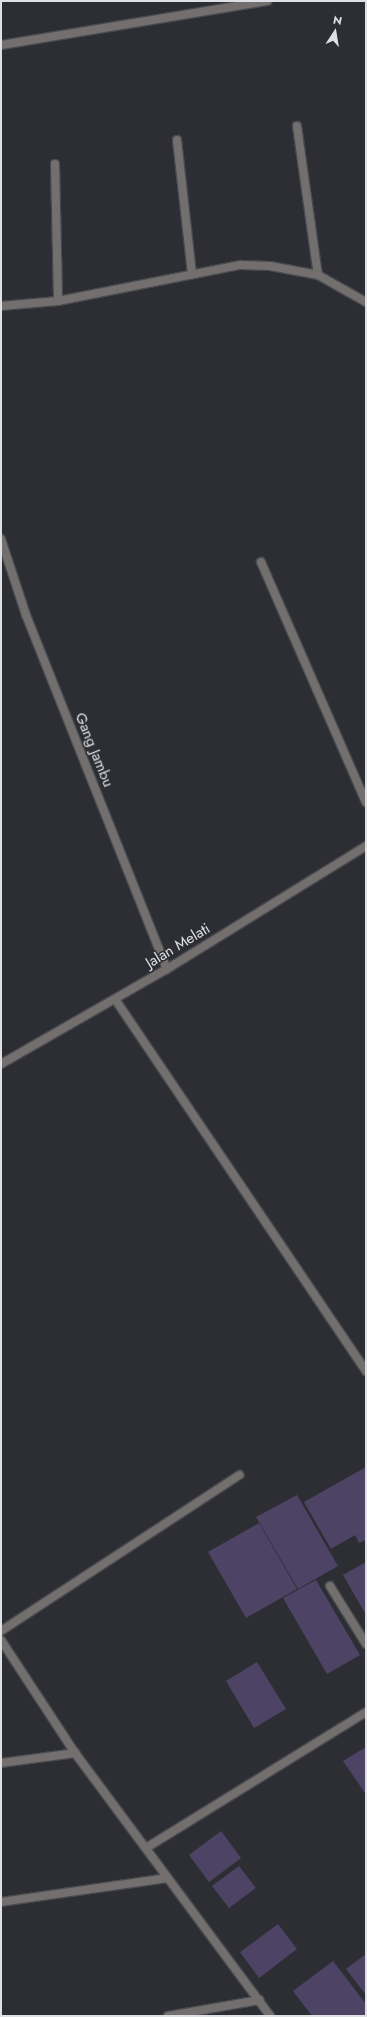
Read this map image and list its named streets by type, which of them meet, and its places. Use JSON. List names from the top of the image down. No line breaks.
{"streets":{"street":["Gang Jambu","Jalan Melati"]},"crossings":[["Gang Jambu","Jalan Melati"]],"north":"top"}
